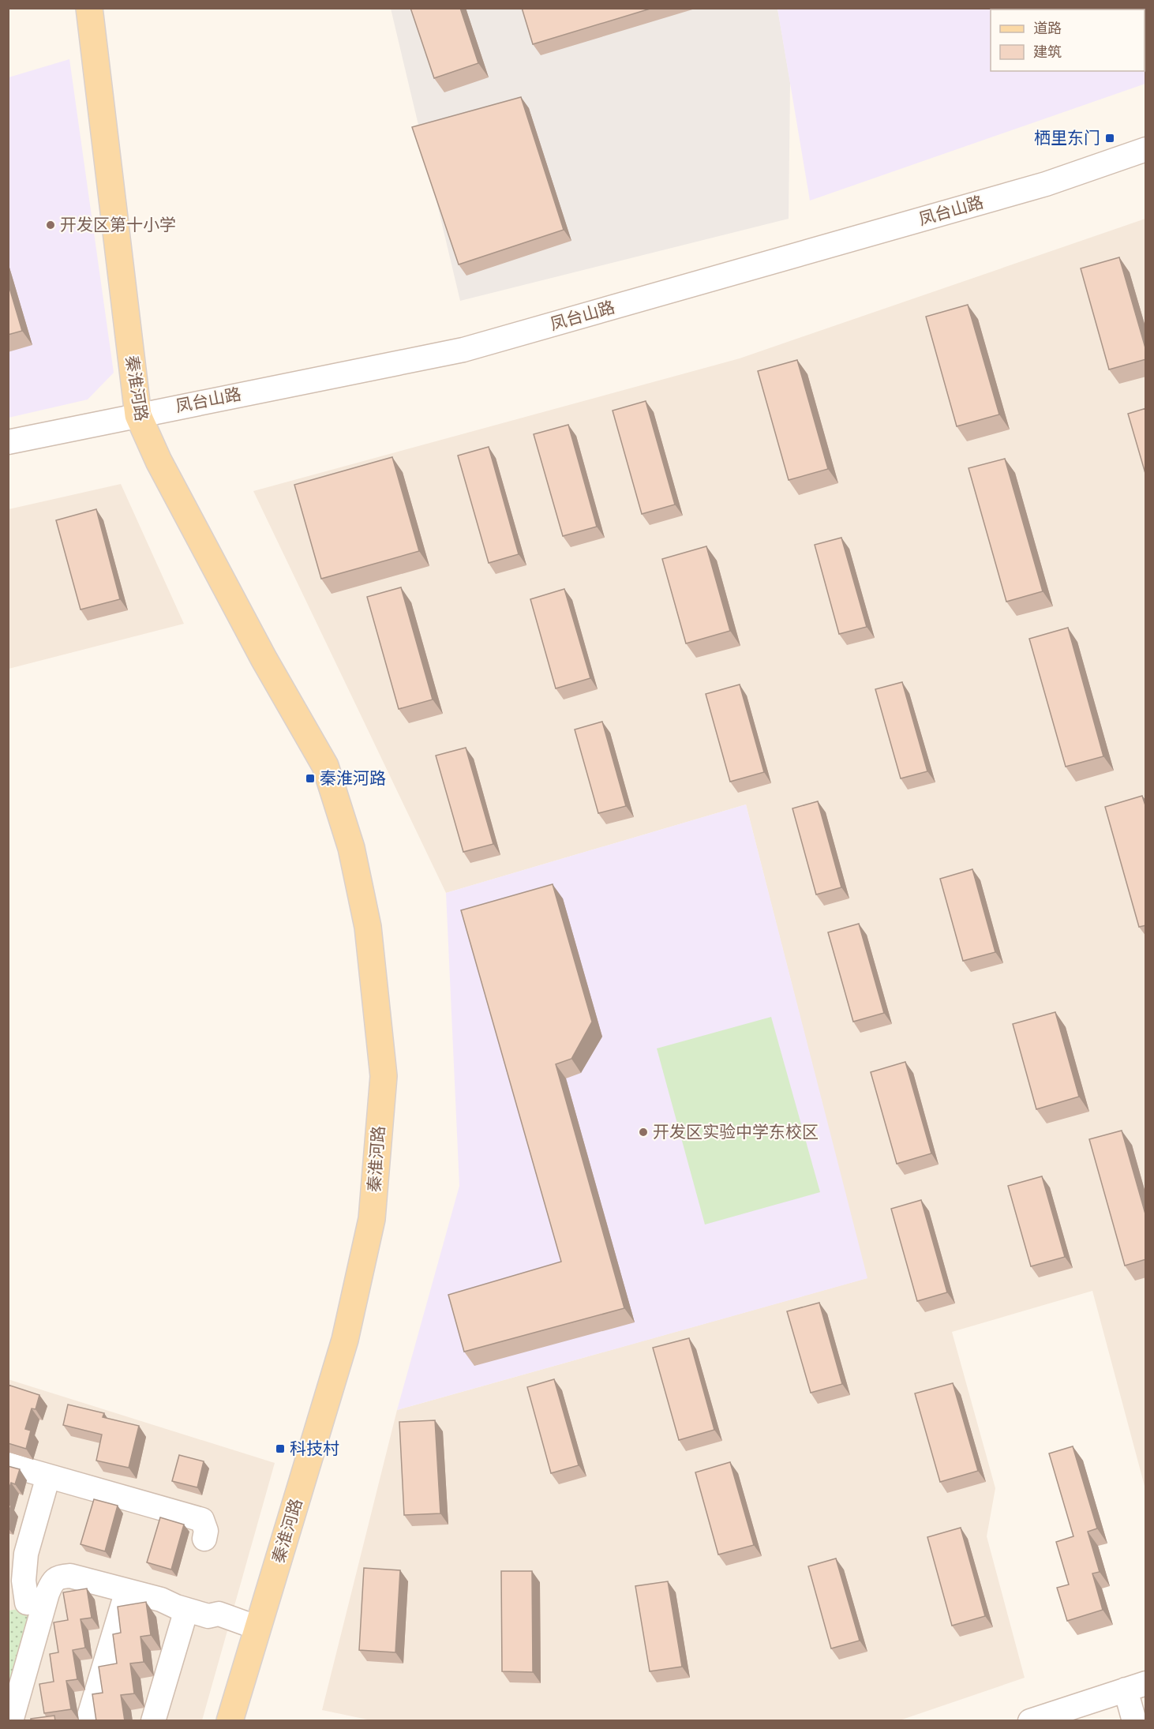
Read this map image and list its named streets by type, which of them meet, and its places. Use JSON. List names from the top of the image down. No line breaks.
{"streets":{"main road":["秦淮河路"],"street":["凤台山路"]},"crossings":[["凤台山路","秦淮河路"]],"places":{"transit":["栖里东门","秦淮河路","科技村"],"other":["开发区第十小学","开发区实验中学东校区"]},"legend":["道路","建筑"]}
